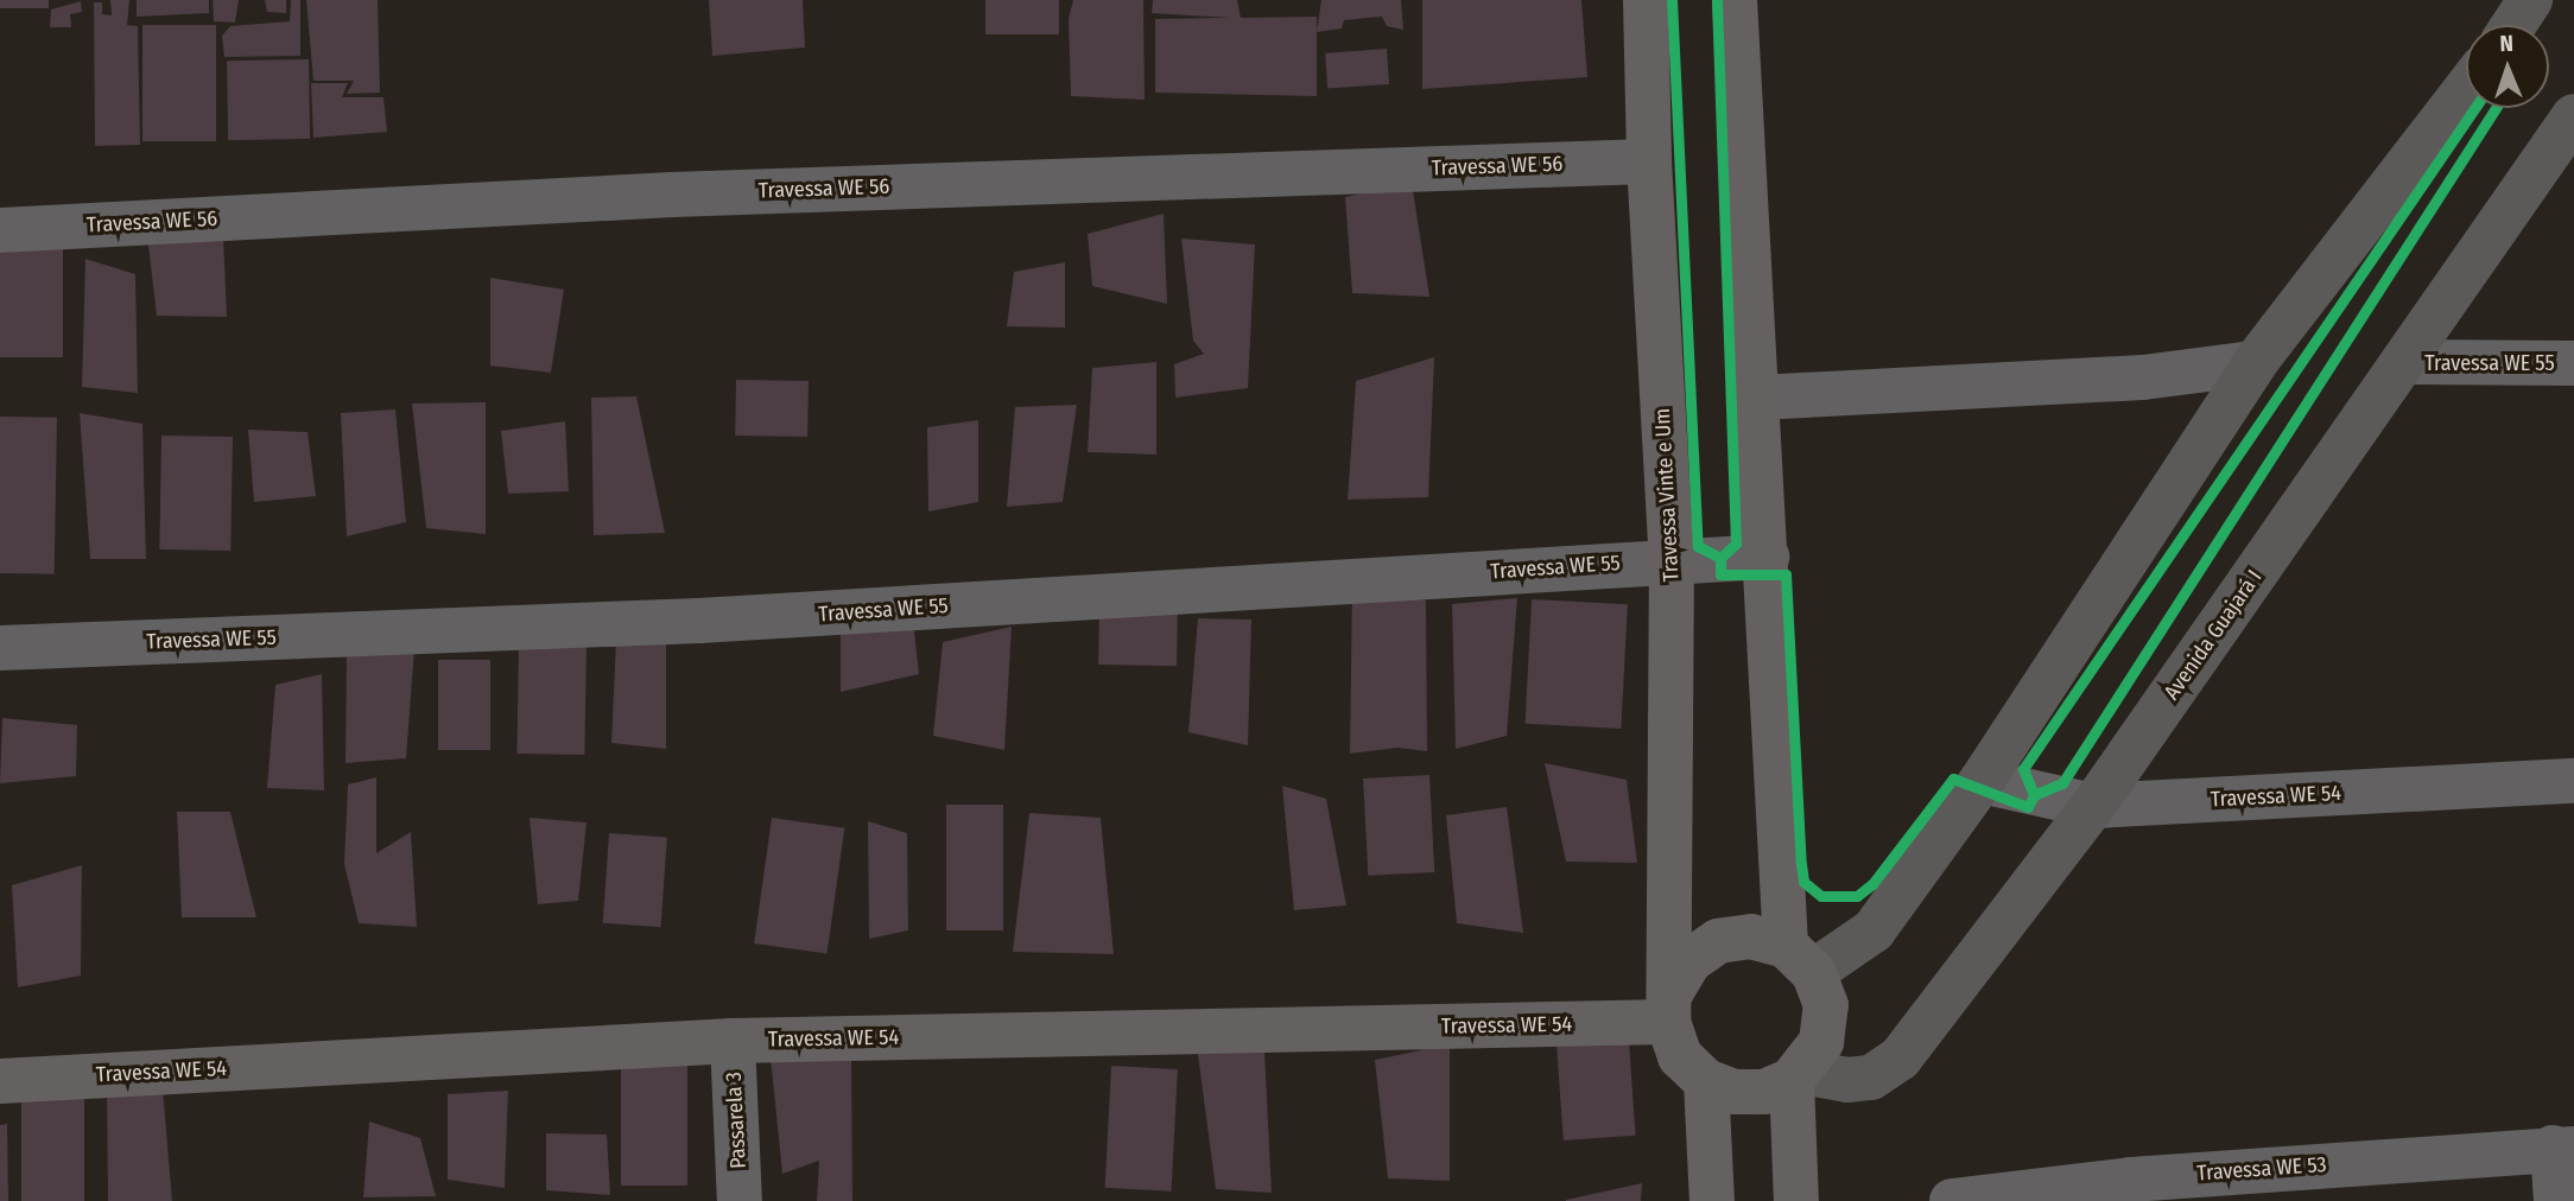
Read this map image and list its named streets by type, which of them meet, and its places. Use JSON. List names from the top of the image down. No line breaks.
{"streets":{"main road":["Travessa Vinte e Um","Avenida Guajará I","Travessa WE 54"],"street":["Travessa WE 56","Travessa WE 55","Passarela 3","Travessa WE 53"]},"crossings":[["Travessa WE 56","Travessa Vinte e Um"],["Travessa WE 55","Travessa Vinte e Um"],["Travessa WE 55","Avenida Guajará I"],["Travessa Vinte e Um","Avenida Guajará I"],["Travessa Vinte e Um","Travessa WE 54"],["Avenida Guajará I","Travessa WE 54"],["Travessa WE 54","Passarela 3"]],"north":"top"}
